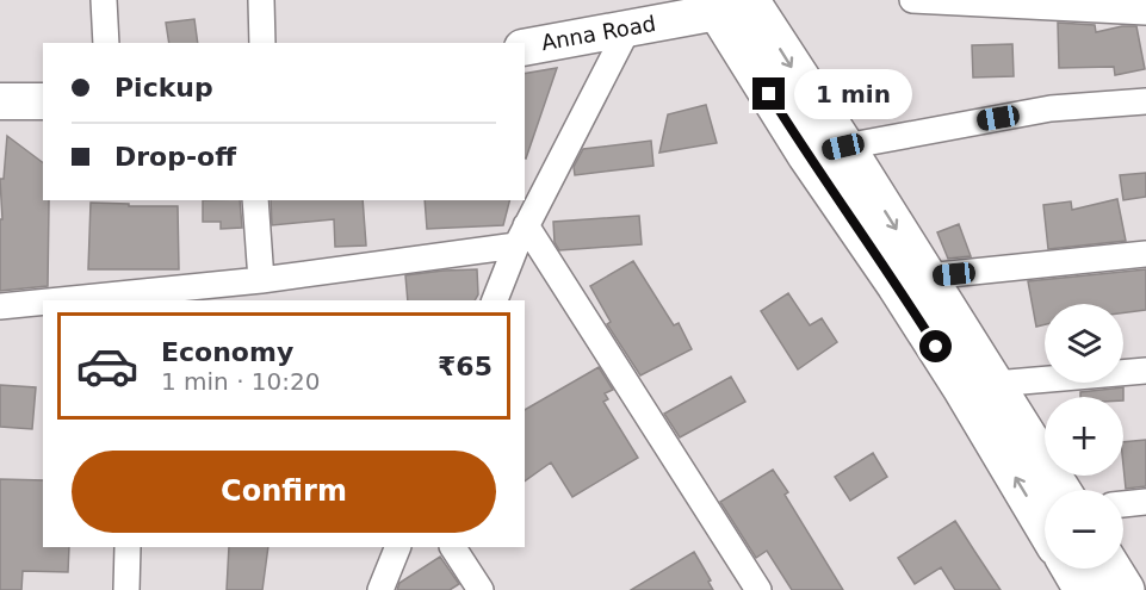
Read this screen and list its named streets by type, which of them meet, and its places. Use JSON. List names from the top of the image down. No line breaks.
{"streets":{"street":["Anna Road"]},"page":{"banner":["Pickup","Drop-off"],"bubble":"1 min","map_buttons":["+","−"],"list":[{"name":"Economy","note":"1 min · 10:20","value":"₹65"}],"buttons":"Confirm"}}
